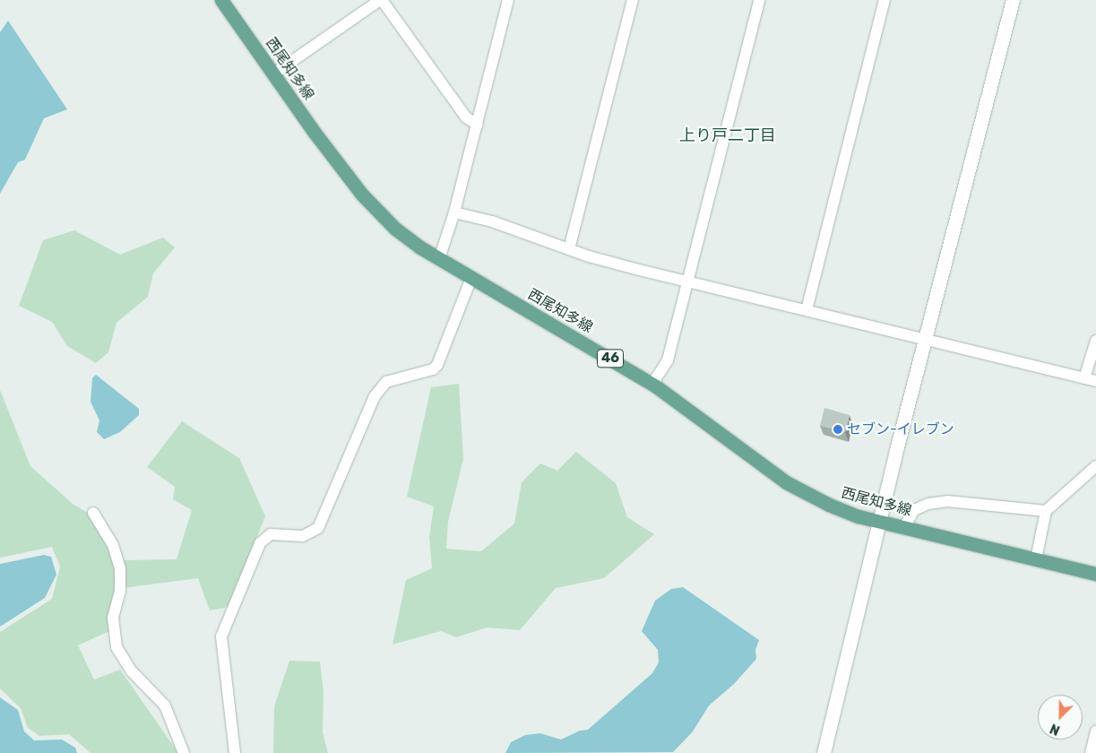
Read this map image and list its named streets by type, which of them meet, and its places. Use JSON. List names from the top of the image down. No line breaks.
{"streets":{"main road":["西尾知多線","46"]},"districts":["上り戸二丁目"],"places":["セブン-イレブン"],"north":"bottom left"}
